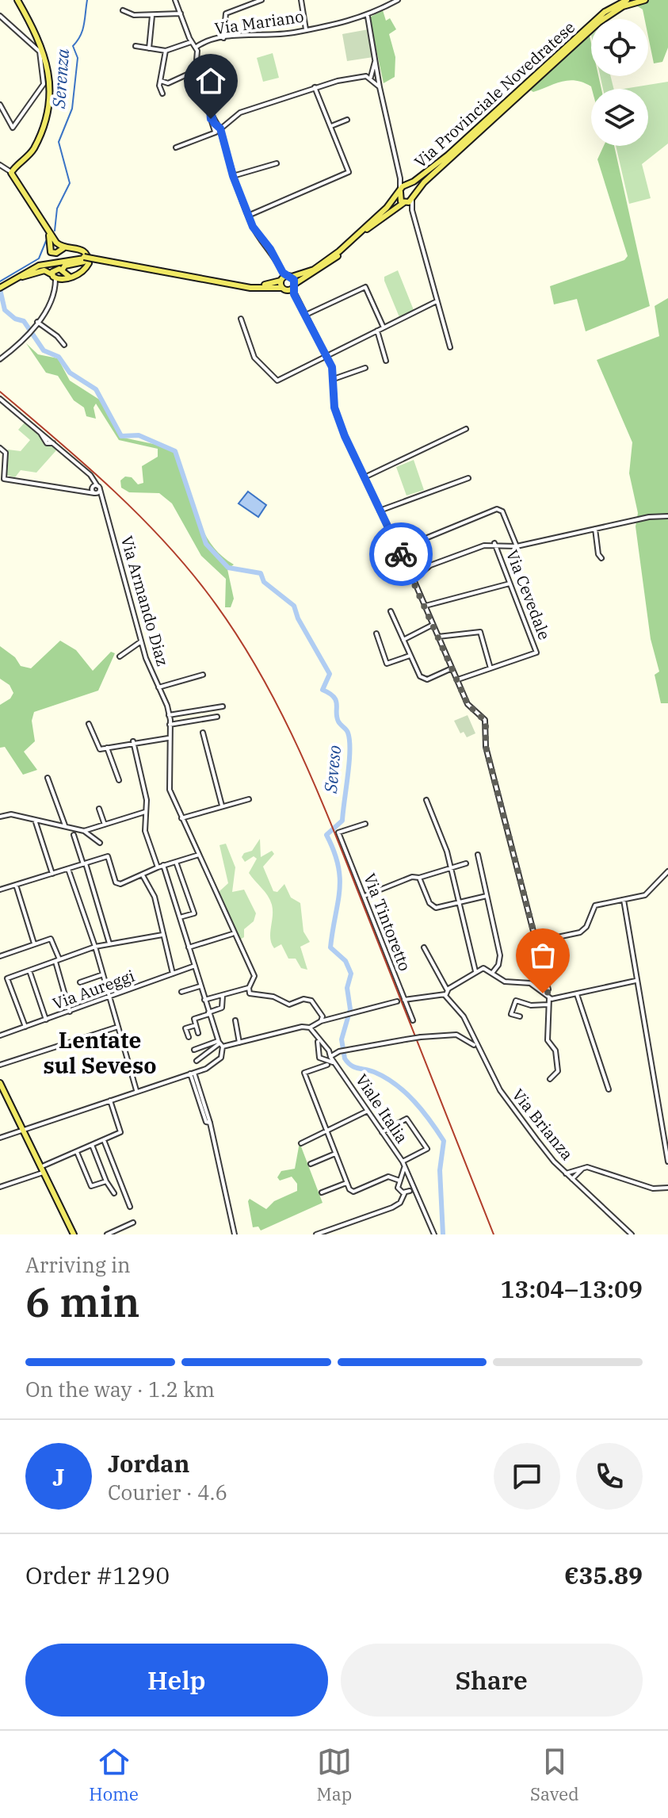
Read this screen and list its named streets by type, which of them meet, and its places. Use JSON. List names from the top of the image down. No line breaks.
{"streets":{"main road":["Via Provinciale Novedratese"],"street":["Via Mariano","Via Cevedale","Via Armando Diaz","Via Tintoretto","Via Aureggi","Viale Italia","Via Brianza"]},"districts":["Lentate sul Seveso"],"water":["Serenza","Seveso"],"page":{"heading":["6 min","Arriving in","13:04–13:09"],"panel":["Jordan","Courier · 4.6","Order #1290","€35.89"],"bar":"On the way · 1.2 km","round":"J","buttons":["Help","Share"],"tabs":["Home","Map","Saved"]}}
